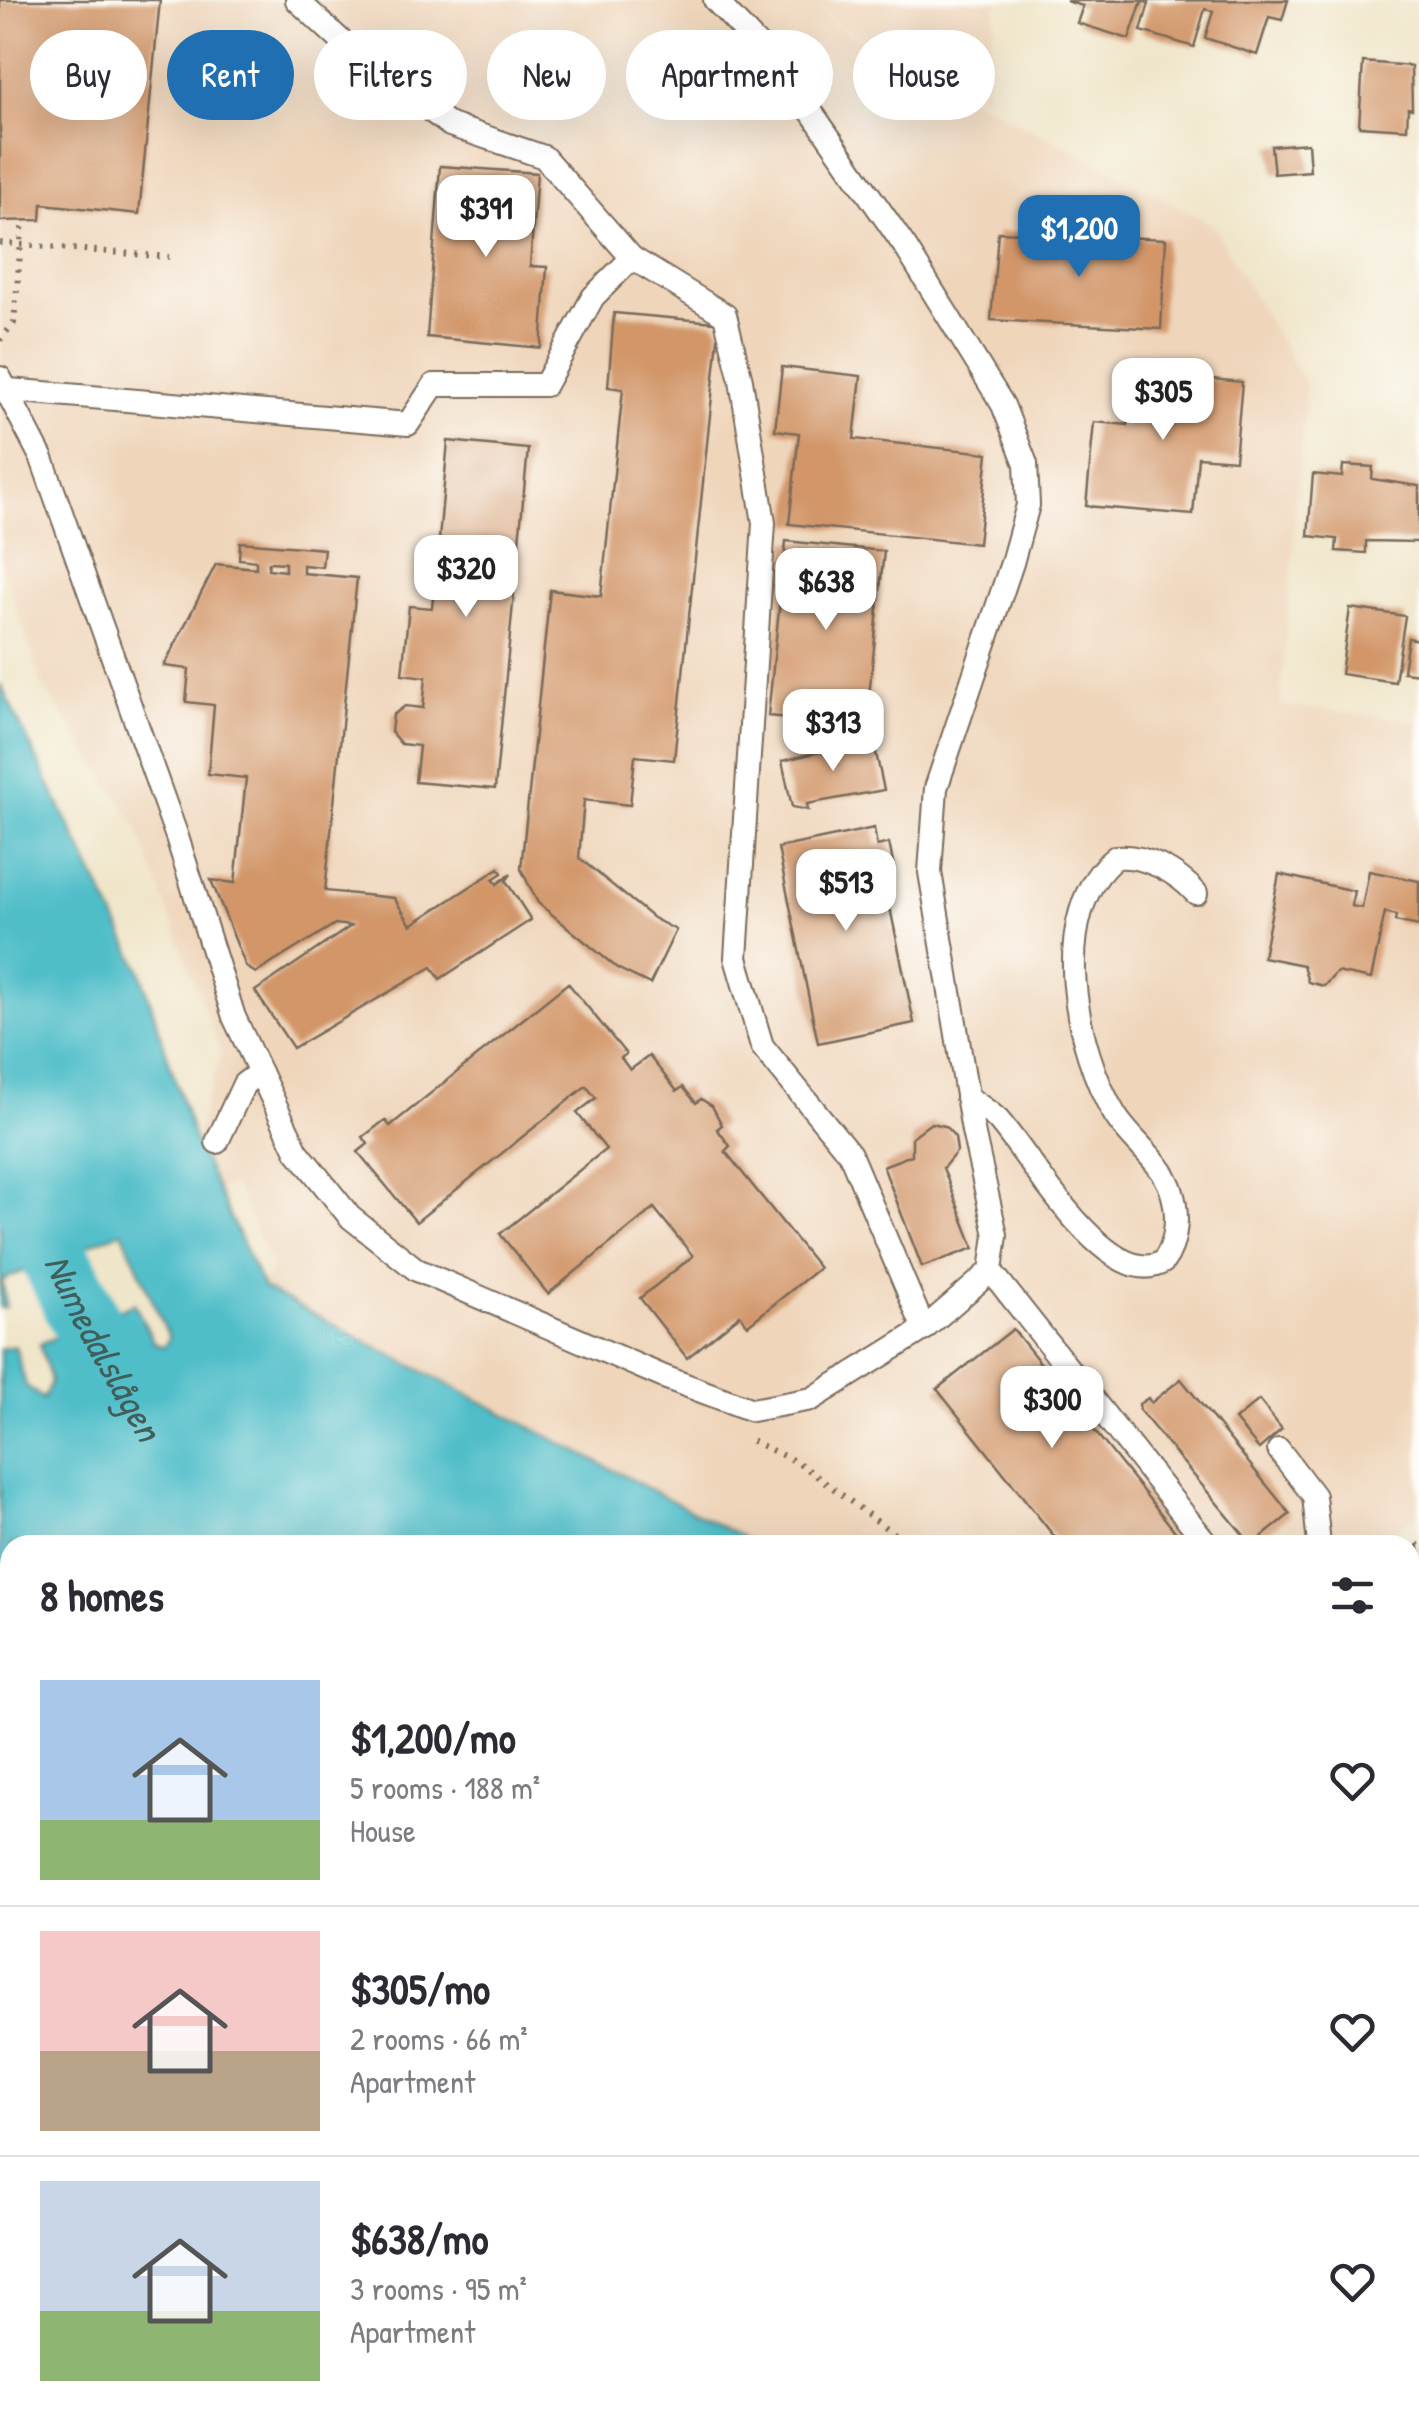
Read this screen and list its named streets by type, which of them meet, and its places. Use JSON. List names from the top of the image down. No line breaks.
{"water":["Numedalslågen"],"page":{"chip":["Buy","Rent","Filters","New","Apartment","House"],"price":["$391","$1,200","$305","$320","$638","$313","$513","$300"],"heading":"8 homes","list":[{"name":"$1,200/mo","note":"5 rooms · 188 m² · House"},{"name":"$305/mo","note":"2 rooms · 66 m² · Apartment"},{"name":"$638/mo","note":"3 rooms · 95 m² · Apartment"}]}}
